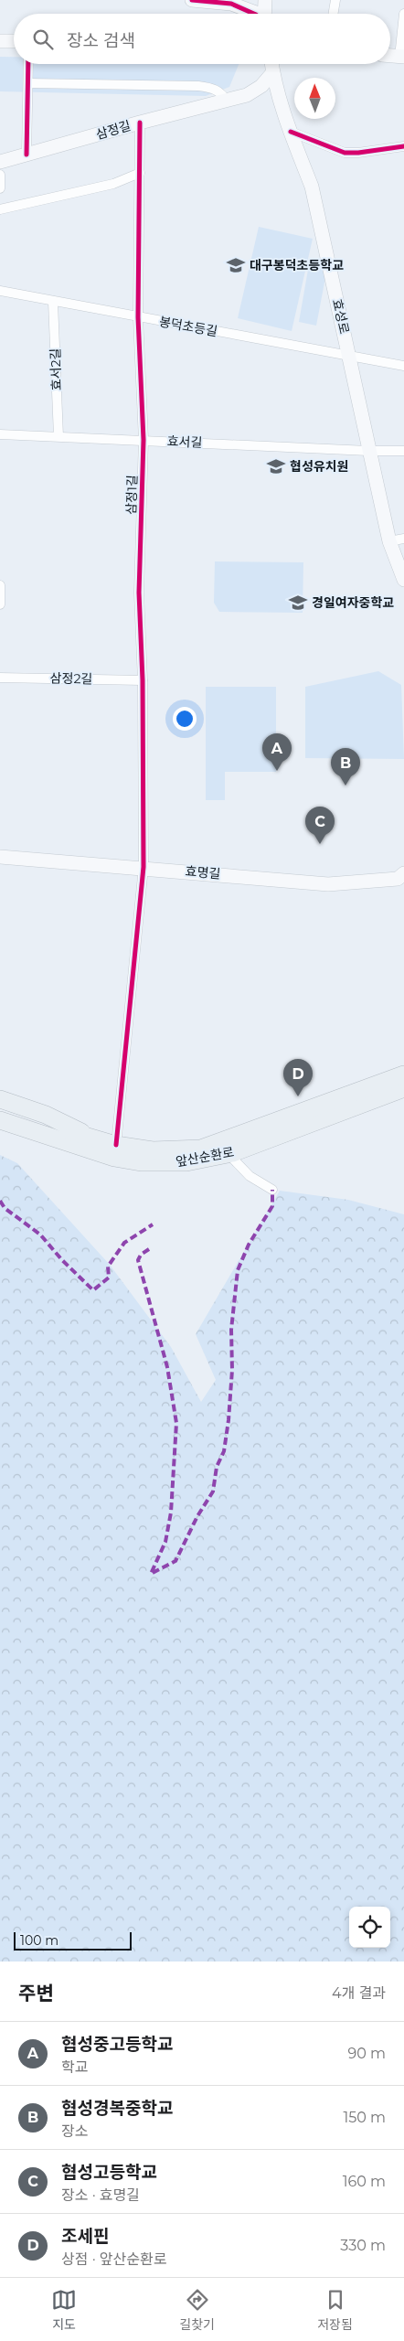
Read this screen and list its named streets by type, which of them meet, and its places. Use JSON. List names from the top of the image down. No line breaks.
{"streets":{"highway":["앞산순환로"],"street":["삼정길","효성로","봉덕초등길","효서2길","효서길","삼정1길","삼정2길","효명길"]},"crossings":[["삼정길","효성로"],["삼정길","삼정1길"],["효성로","봉덕초등길"],["효성로","효서길"],["봉덕초등길","효서2길"],["봉덕초등길","삼정1길"],["효서2길","효서길"],["효서길","삼정1길"],["삼정1길","삼정2길"],["삼정1길","효명길"],["삼정1길","앞산순환로"]],"places":{"school or university":["대구봉덕초등학교","협성유치원","경일여자중학교"]},"scale_bar":"100 m","north":"top","page":{"search":"장소 검색","pins":["A","B","C","D"],"scale":"100 m","heading":["주변","4개 결과"],"list":[{"mark":"A","name":"협성중고등학교","note":"학교","value":"90 m"},{"mark":"B","name":"협성경복중학교","note":"장소","value":"150 m"},{"mark":"C","name":"협성고등학교","note":"장소 · 효명길","value":"160 m"},{"mark":"D","name":"조세핀","note":"상점 · 앞산순환로","value":"330 m"}],"nav":["지도","길찾기","저장됨"]}}
